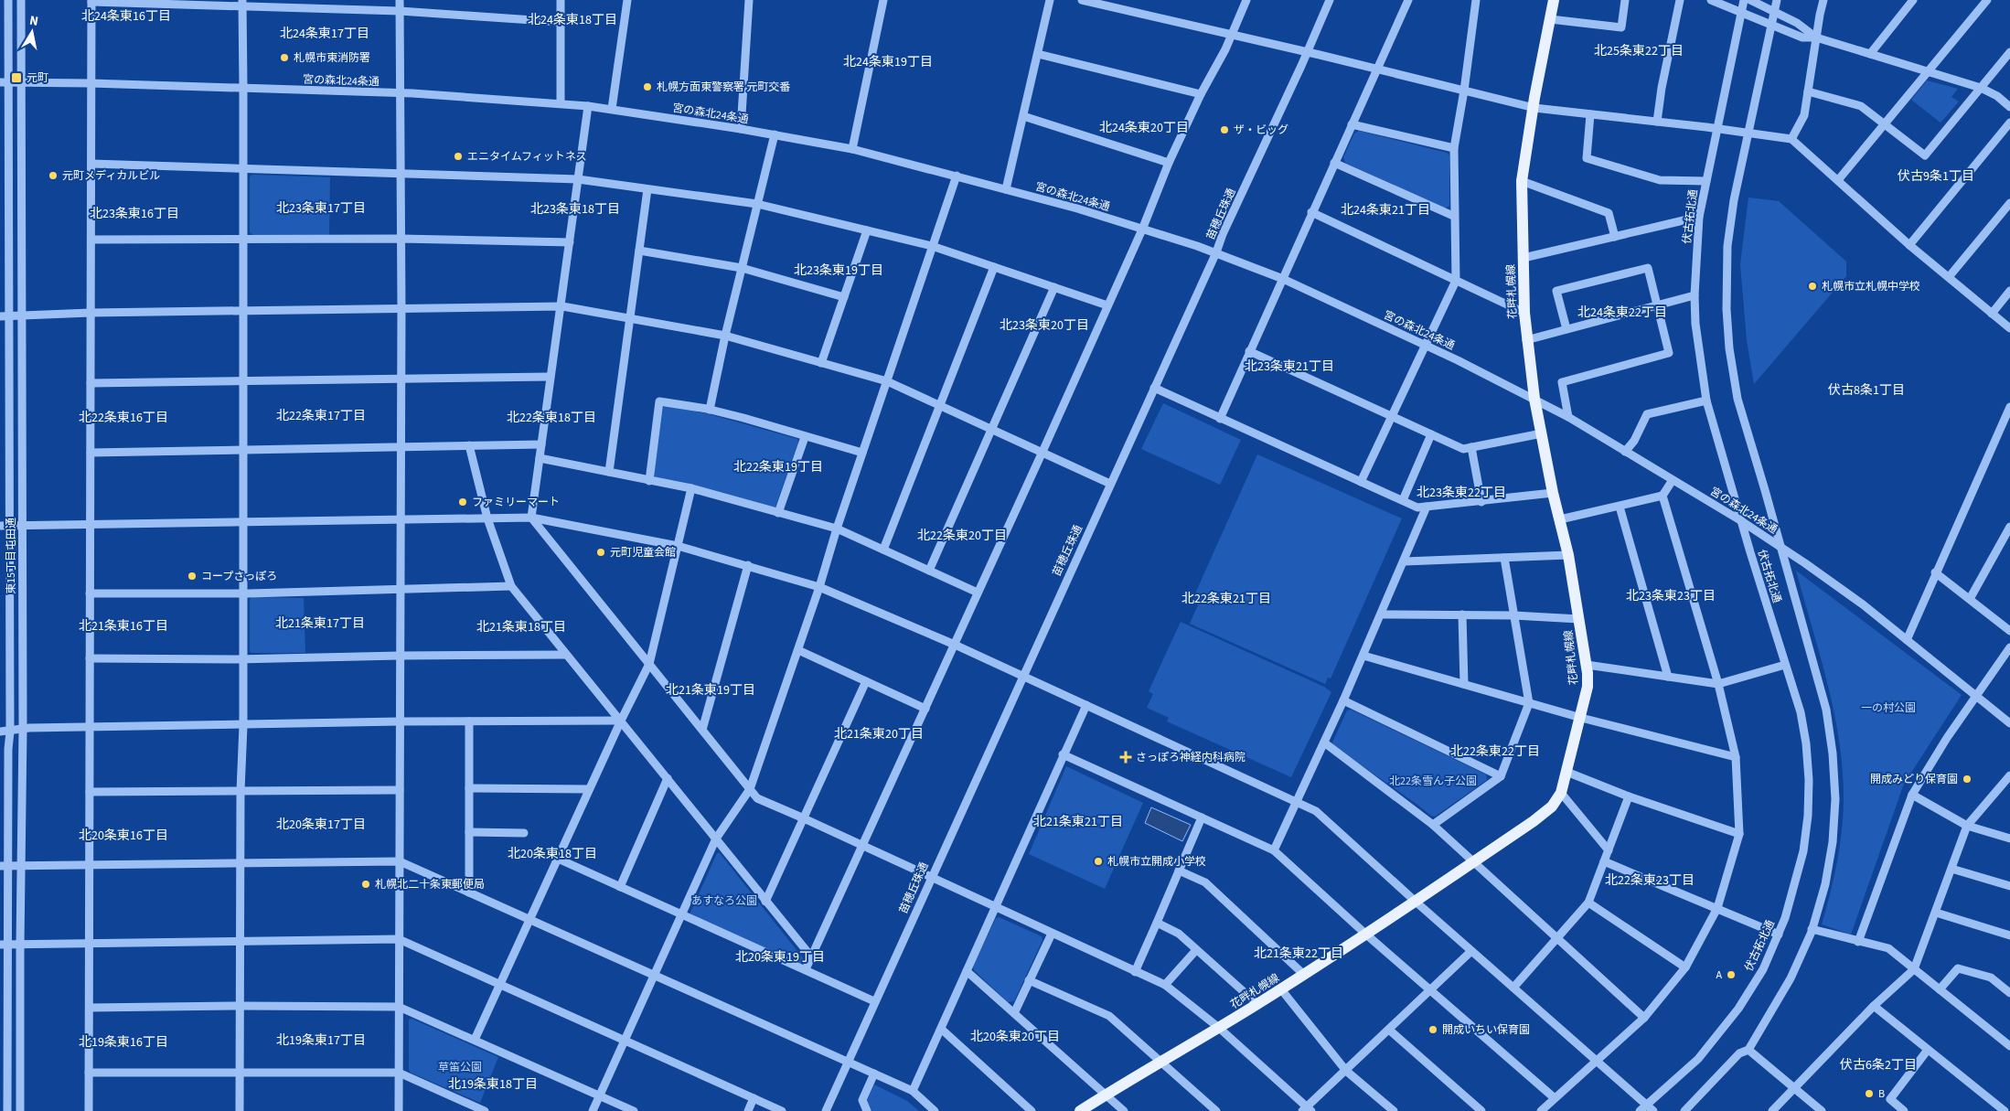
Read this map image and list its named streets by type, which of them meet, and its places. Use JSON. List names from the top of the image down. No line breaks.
{"streets":{"main road":["花畔札幌線"],"street":["宮の森北24条通","苗穂丘珠通","伏古拓北通","東15丁目屯田通"]},"crossings":[["宮の森北24条通","苗穂丘珠通"],["宮の森北24条通","伏古拓北通"],["宮の森北24条通","花畔札幌線"],["宮の森北24条通","東15丁目屯田通"]],"districts":["北24条東16丁目","北24条東18丁目","北24条東17丁目","北25条東22丁目","北24条東19丁目","北24条東20丁目","伏古9条1丁目","北23条東17丁目","北23条東18丁目","北24条東21丁目","北23条東16丁目","北23条東19丁目","北24条東22丁目","北23条東20丁目","北23条東21丁目","伏古8条1丁目","北22条東17丁目","北22条東16丁目","北22条東18丁目","北22条東19丁目","北23条東22丁目","北22条東20丁目","北23条東23丁目","北22条東21丁目","北21条東17丁目","北21条東16丁目","北21条東18丁目","北21条東19丁目","北21条東20丁目","北22条東22丁目","北21条東21丁目","北20条東17丁目","北20条東16丁目","北20条東18丁目","北22条東23丁目","北21条東22丁目","北20条東19丁目","北20条東20丁目","北19条東17丁目","北19条東16丁目","伏古6条2丁目","北19条東18丁目"],"parks":["一の村公園","北22条雪ん子公園","あすなろ公園","草笛公園"],"places":{"other":["札幌市東消防署","札幌方面東警察署 元町交番","ザ・ビッグ","エニタイムフィットネス","元町メディカルビル","札幌市立札幌中学校","ファミリーマート","元町児童会館","コープさっぽろ","開成みどり保育園","札幌市立開成小学校","札幌北二十条東郵便局","A","開成いちい保育園","B"],"transit":["元町"],"health":["さっぽろ神経内科病院"]},"north":"top"}
